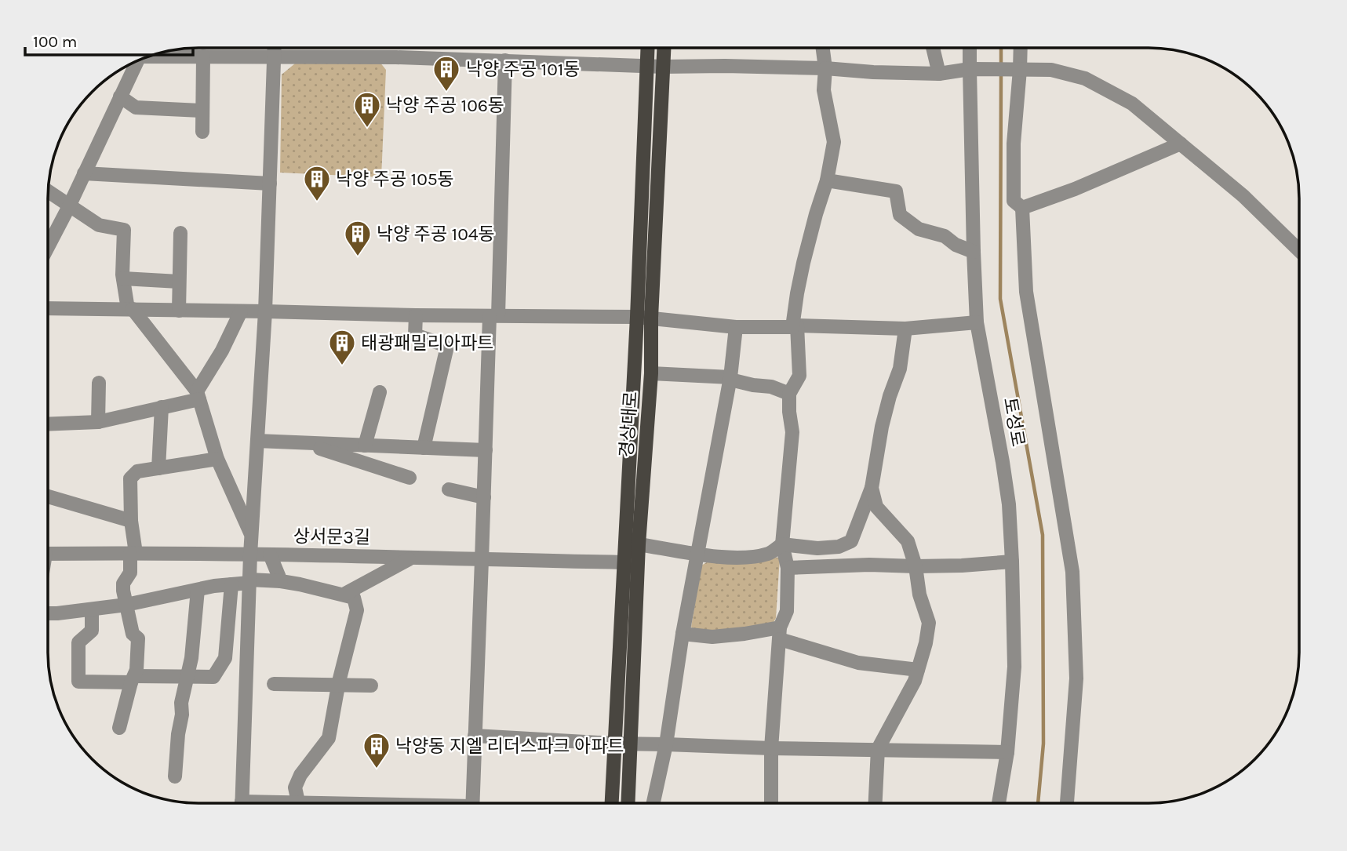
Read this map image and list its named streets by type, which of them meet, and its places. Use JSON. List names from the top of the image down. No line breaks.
{"streets":{"main road":["경상대로"],"street":["토성로","상서문3길"]},"crossings":[["경상대로","상서문3길"]],"places":{"building":["낙양 주공 101동","낙양 주공 106동","낙양 주공 105동","낙양 주공 104동","태광패밀리아파트","낙양동 지엘 리더스파크 아파트"]},"scale_bar":"100 m"}
